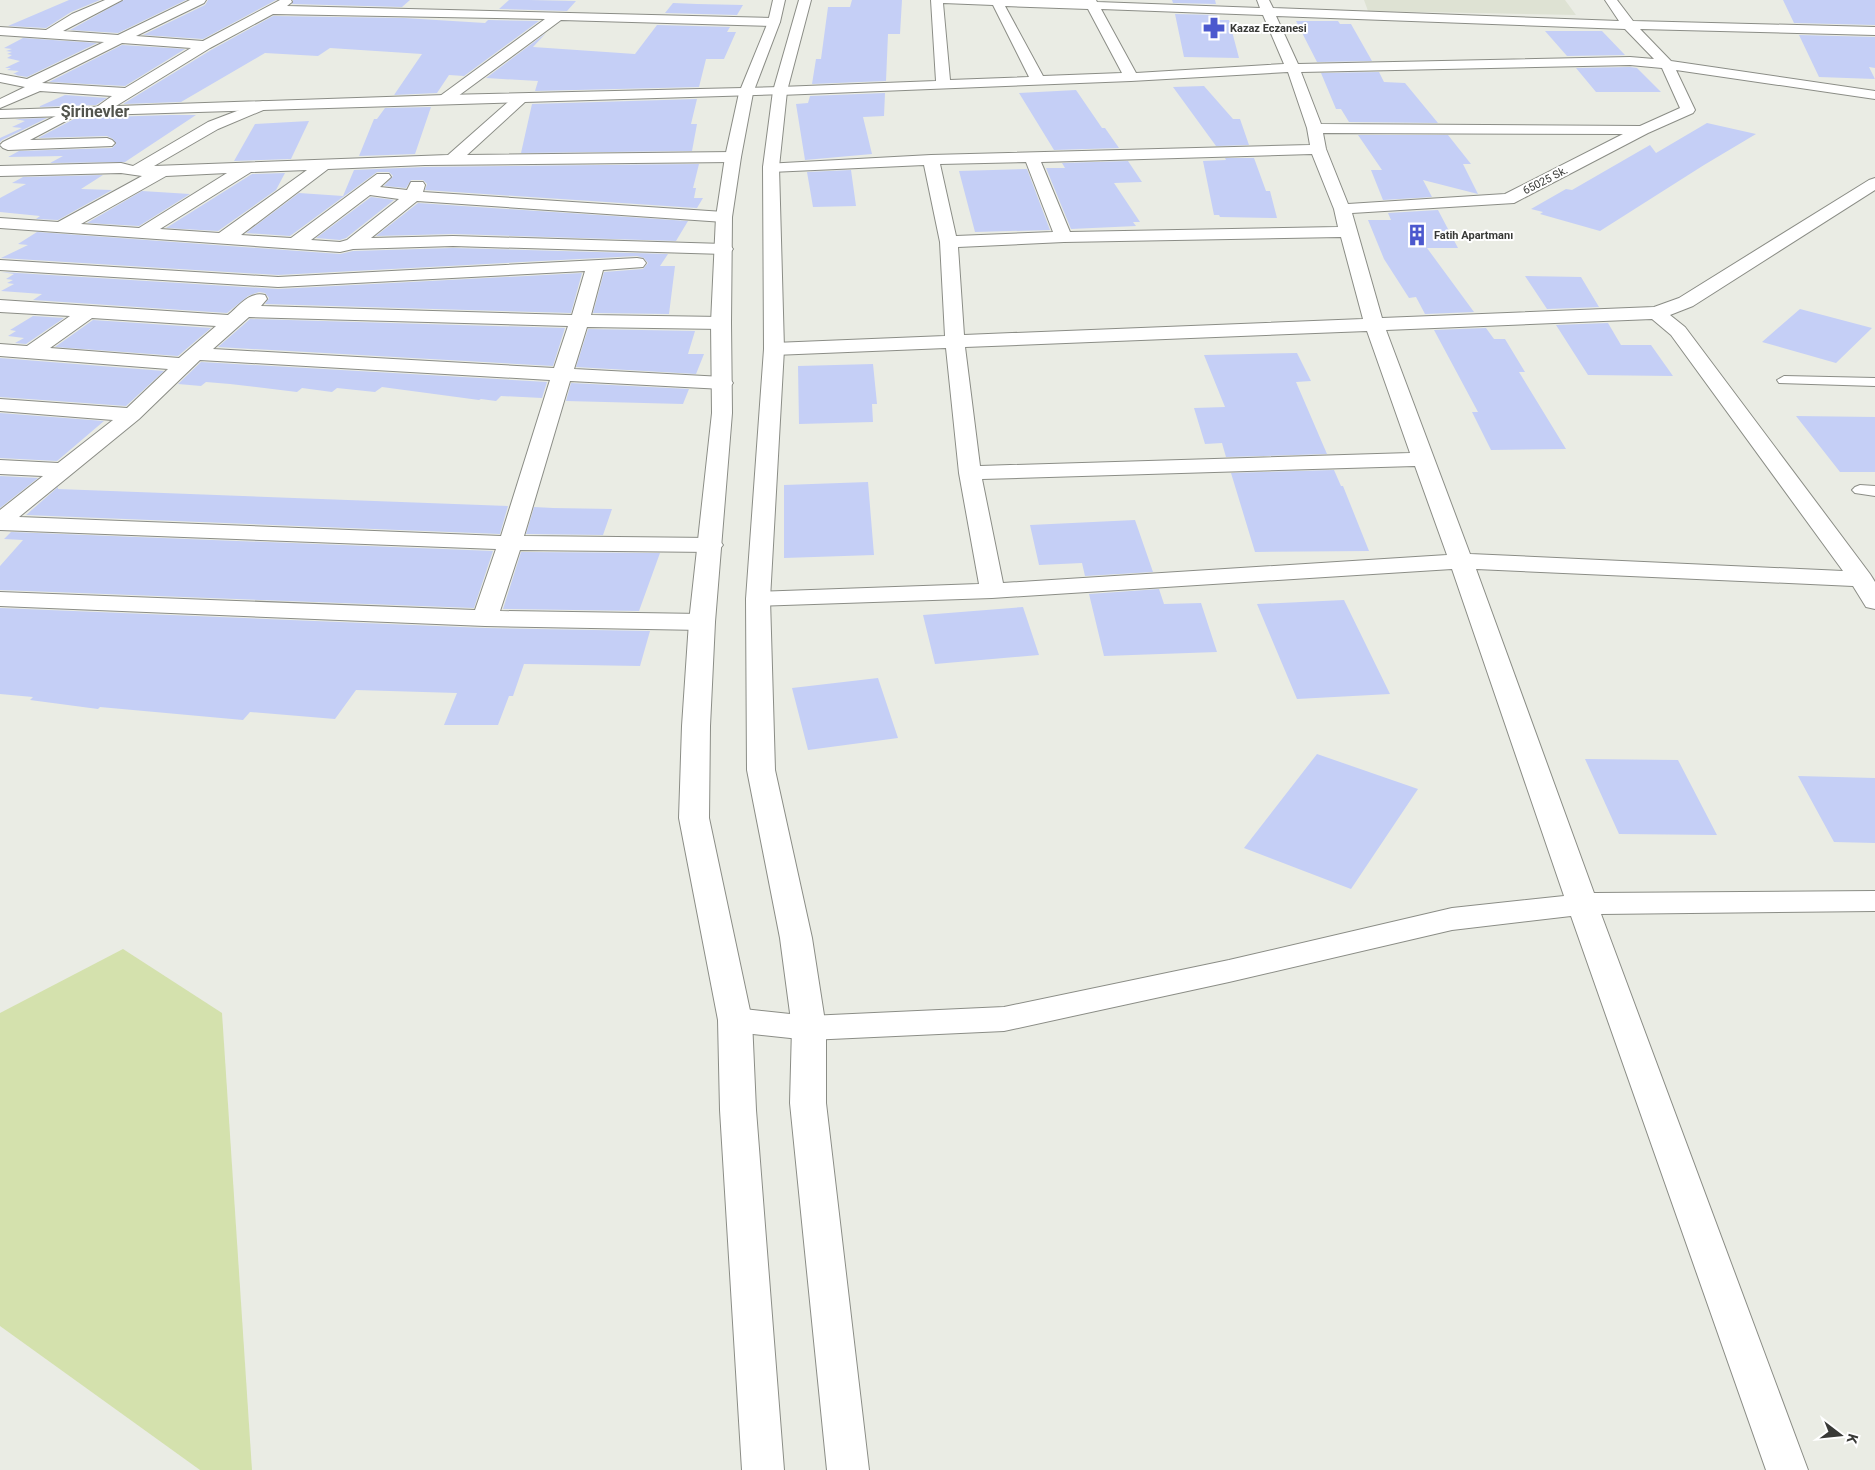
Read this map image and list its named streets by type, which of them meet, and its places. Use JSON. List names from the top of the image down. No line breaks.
{"streets":{"street":["65025 Sk."]},"districts":["Şirinevler"],"places":{"pharmacy":["Kazaz Eczanesi"],"building":["Fatih Apartmanı"]},"north":"right"}
